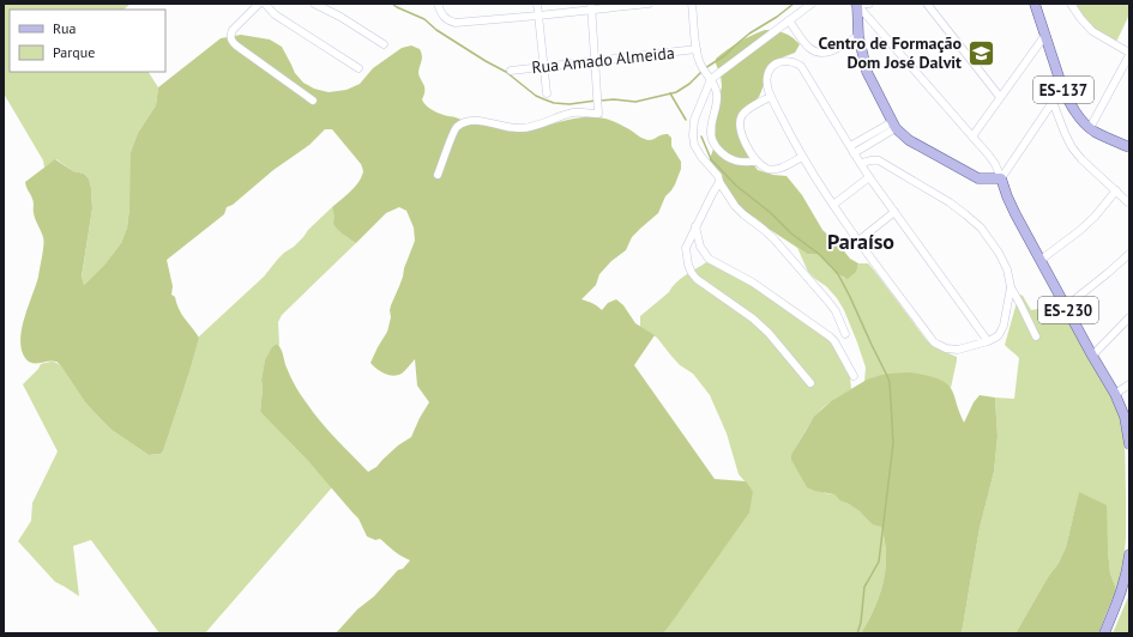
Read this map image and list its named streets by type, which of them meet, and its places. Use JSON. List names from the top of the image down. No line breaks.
{"streets":{"main road":["ES-137","ES-230"],"street":["Rua Amado Almeida"]},"districts":["Paraíso"],"places":{"school or university":["Centro de Formação Dom José Dalvit"]},"legend":["Rua","Parque"]}
